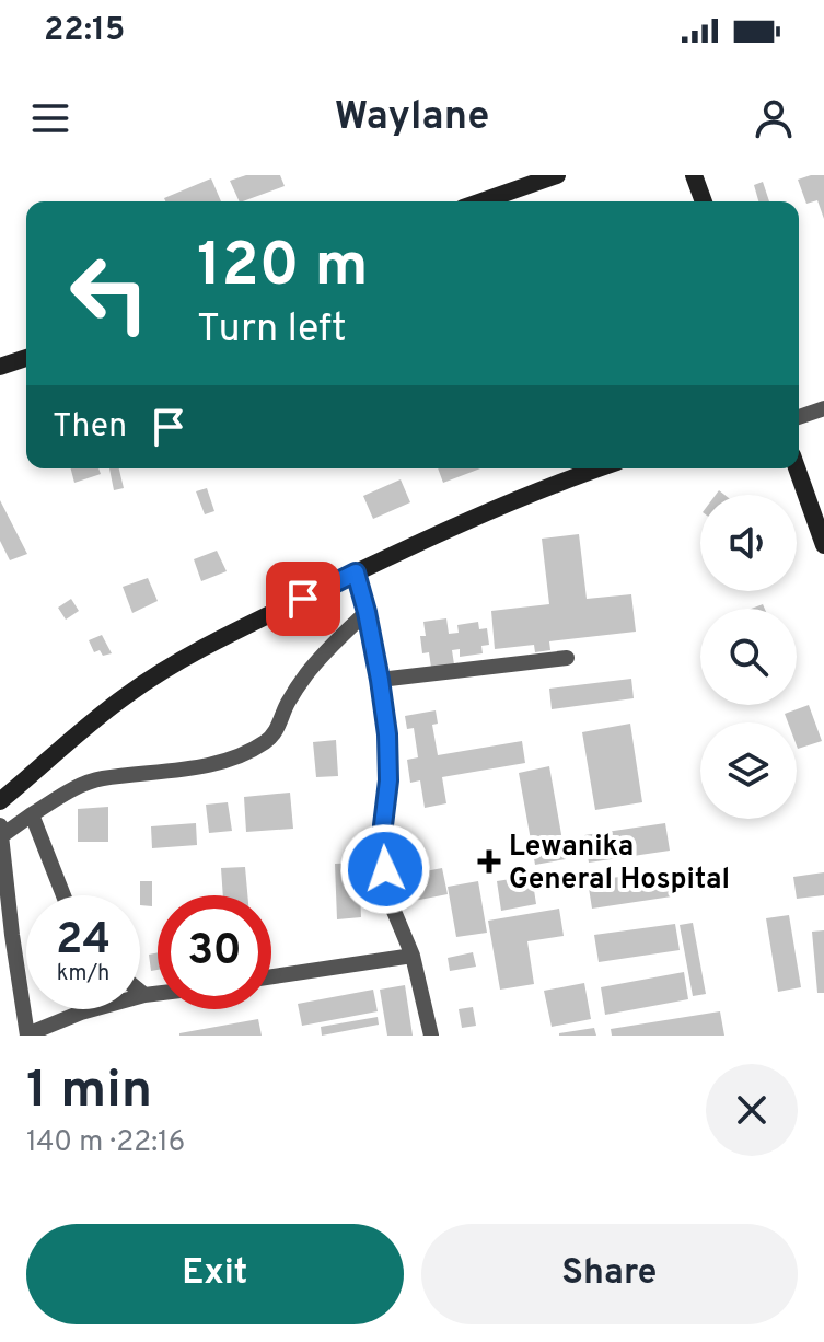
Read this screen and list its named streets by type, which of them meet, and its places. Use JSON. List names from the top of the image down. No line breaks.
{"places":{"health":["Lewanika General Hospital"]},"page":{"status":"22:15","header":"Waylane","turn":["120 m","Turn left"],"then":"Then","speed":"24 km/h","limit":"30","heading":["1 min","140 m · 22:16"],"buttons":["Exit","Share"]}}
